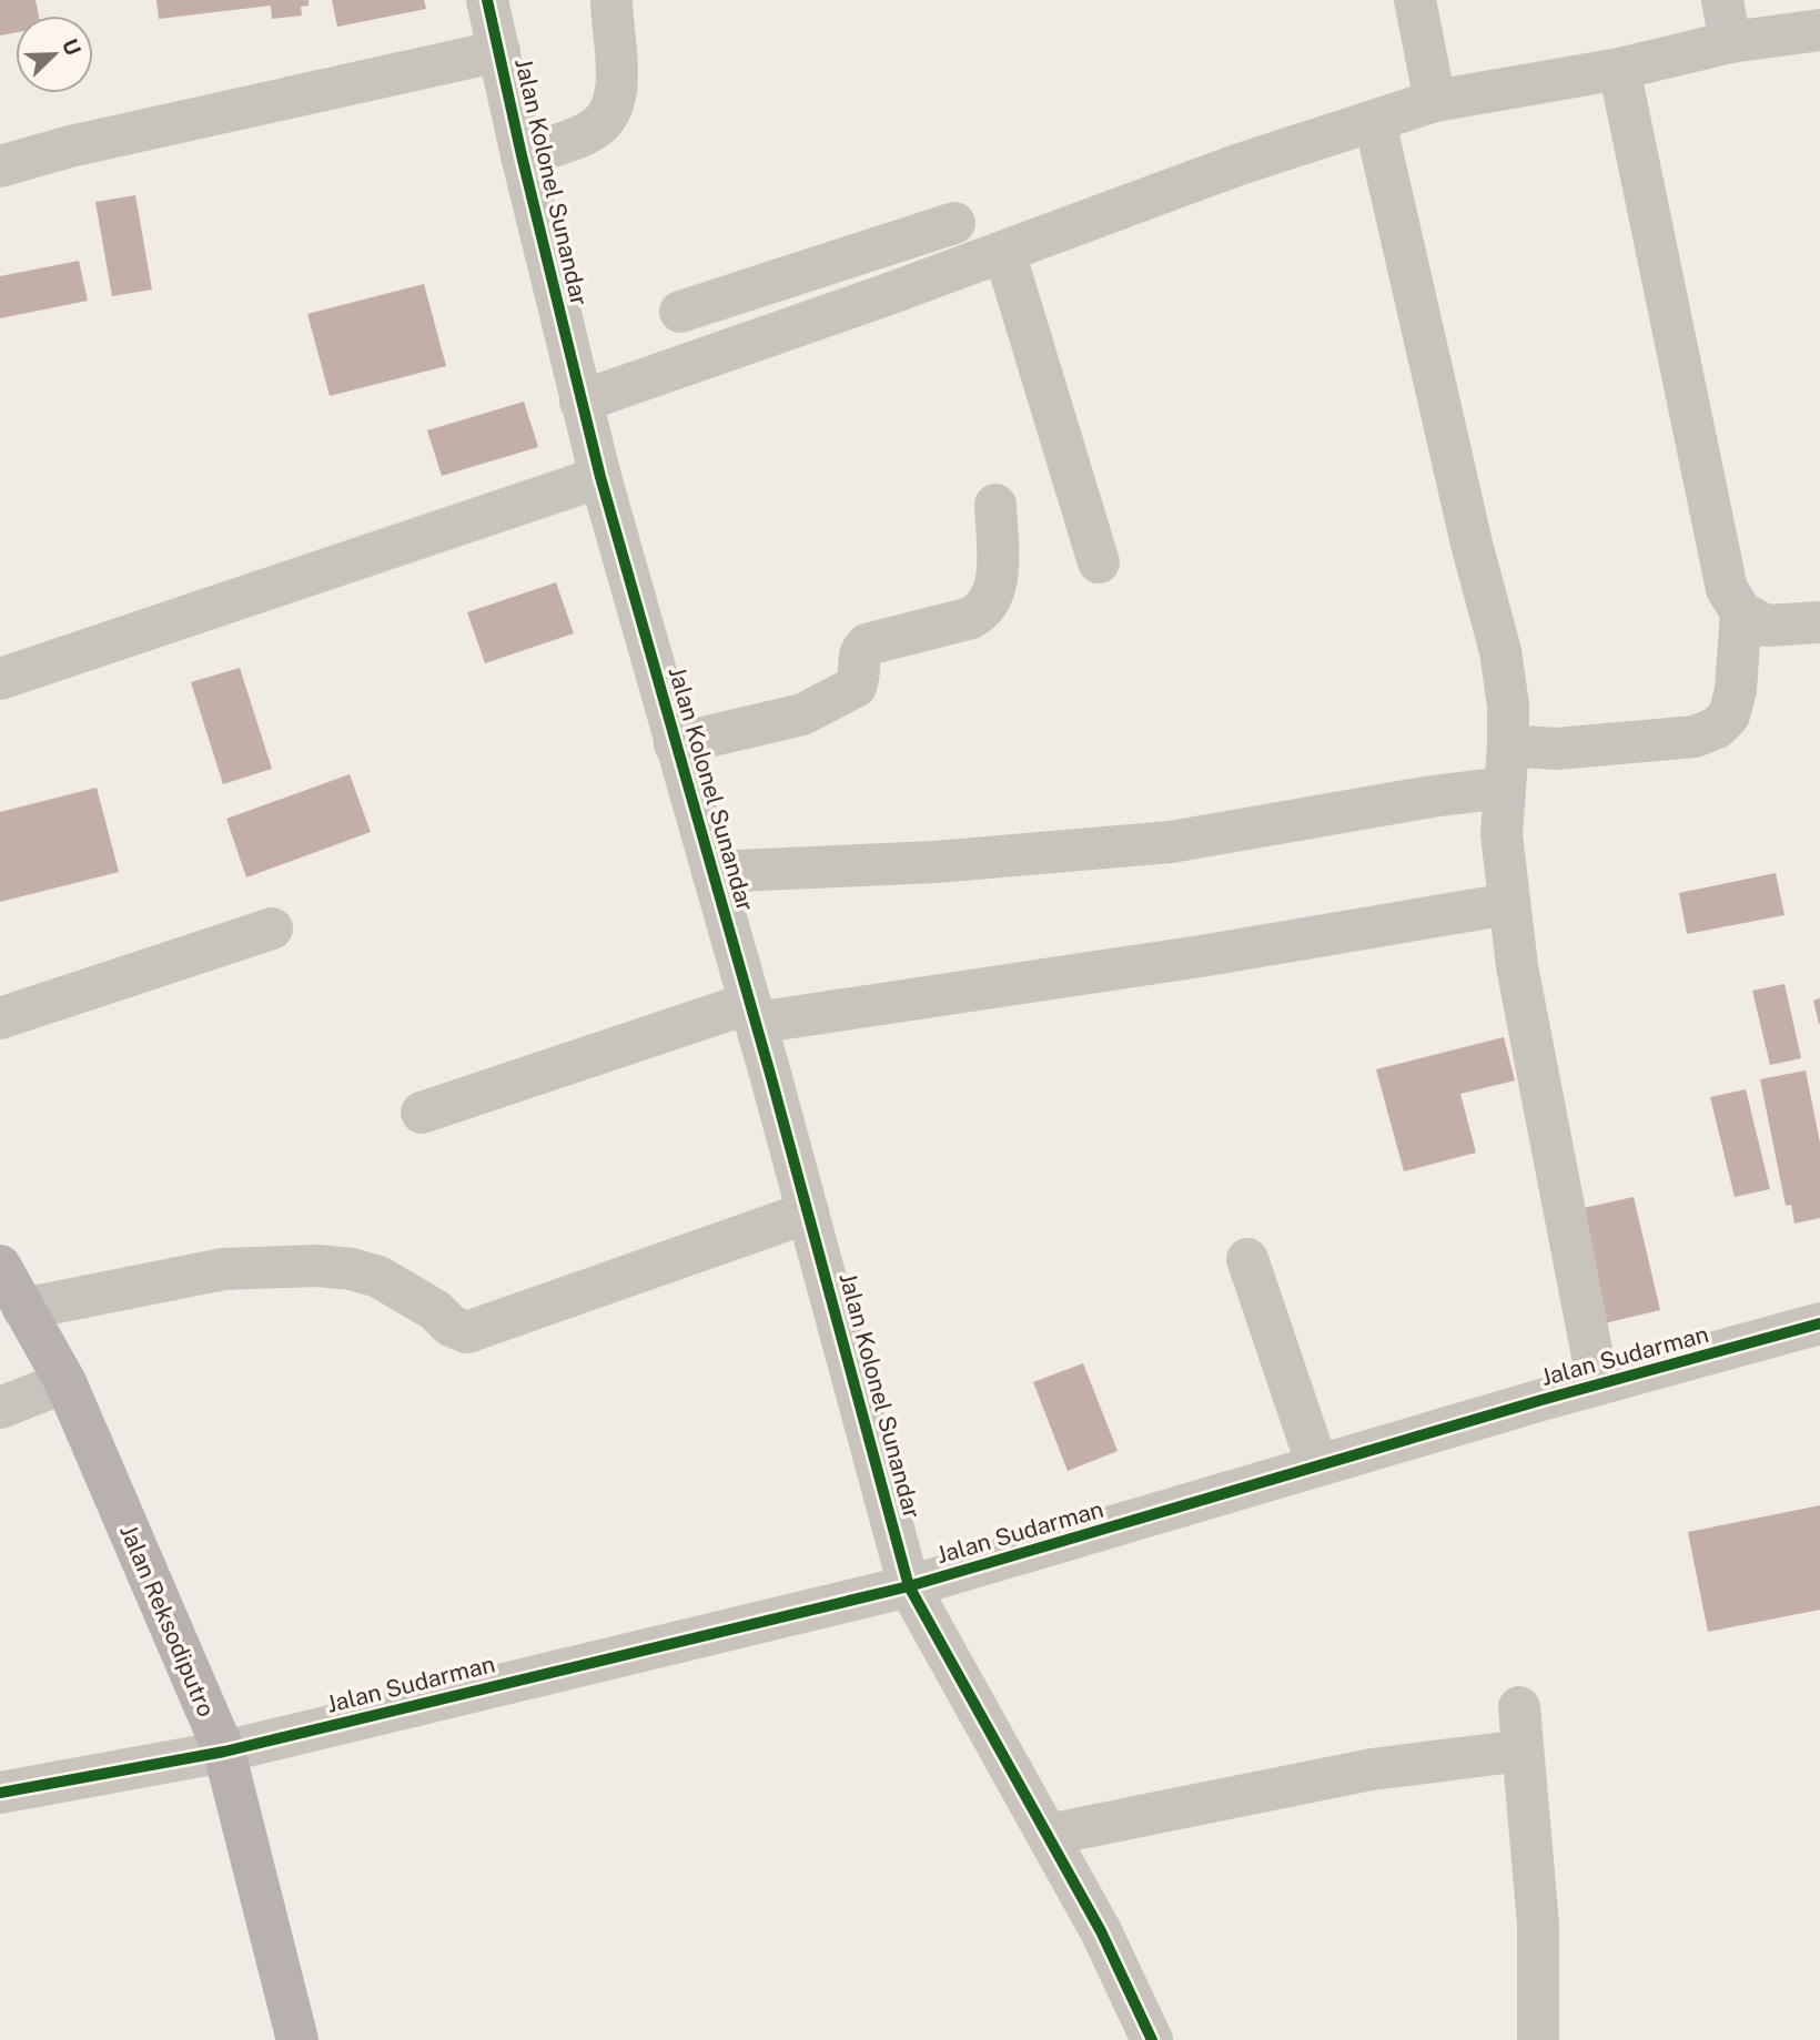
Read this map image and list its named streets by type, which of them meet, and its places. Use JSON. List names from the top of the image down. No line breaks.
{"streets":{"main road":["Jalan Reksodiputro"],"street":["Jalan Kolonel Sunandar","Jalan Sudarman"]},"crossings":[["Jalan Kolonel Sunandar","Jalan Sudarman"],["Jalan Sudarman","Jalan Reksodiputro"]],"north":"top right"}
